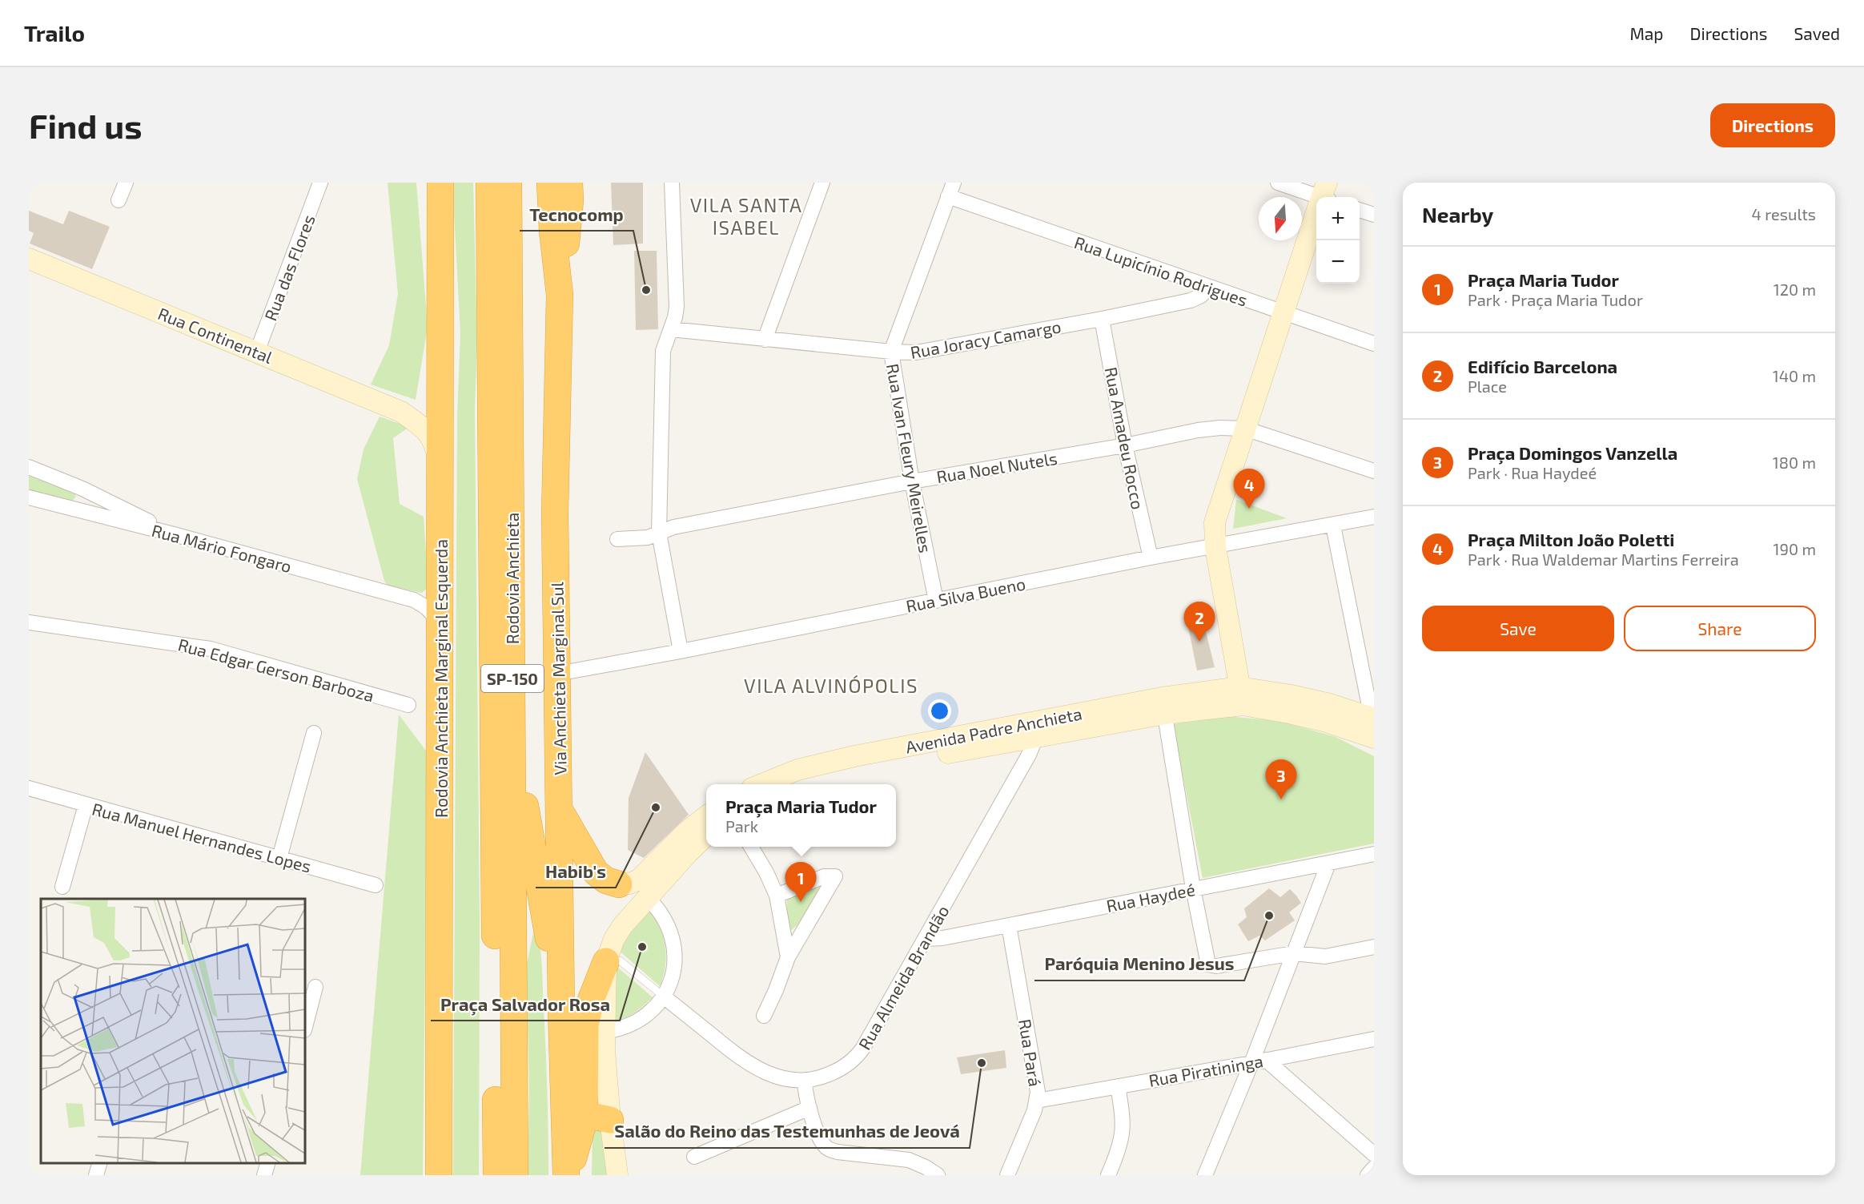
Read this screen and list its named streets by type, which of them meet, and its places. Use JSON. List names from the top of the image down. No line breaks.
{"streets":{"highway":["Rodovia Anchieta","Rodovia Anchieta Marginal Esquerda","SP-150","Via Anchieta Marginal Sul"],"street":["Rua das Flores","Rua Lupicínio Rodrigues","Rua Continental","Rua Joracy Camargo","Rua Amadeu Rocco","Rua Ivan Fleury Meirelles","Rua Noel Nutels","Rua Mário Fongaro","Rua Silva Bueno","Rua Edgar Gerson Barboza","Avenida Padre Anchieta","Rua Manuel Hernandes Lopes","Rua Haydeé","Rua Almeida Brandão","Rua Pará","Rua Piratininga"]},"crossings":[["Rua das Flores","Rua Continental"],["Rua Lupicínio Rodrigues","Rua Joracy Camargo"],["Rua Lupicínio Rodrigues","Rua Ivan Fleury Meirelles"],["Rua Continental","Rodovia Anchieta Marginal Esquerda"],["Rua Joracy Camargo","Rua Amadeu Rocco"],["Rua Joracy Camargo","Rua Ivan Fleury Meirelles"],["Rua Amadeu Rocco","Rua Noel Nutels"],["Rua Amadeu Rocco","Rua Silva Bueno"],["Rua Ivan Fleury Meirelles","Rua Noel Nutels"],["Rua Ivan Fleury Meirelles","Rua Silva Bueno"],["Rua Silva Bueno","Via Anchieta Marginal Sul"],["Avenida Padre Anchieta","Rua Almeida Brandão"],["Rua Haydeé","Rua Almeida Brandão"],["Rua Haydeé","Rua Pará"],["Rua Pará","Rua Piratininga"]],"districts":["VILA SANTA ISABEL","VILA ALVINÓPOLIS"],"places":["Tecnocomp","Habib's","Paróquia Menino Jesus","Praça Salvador Rosa","Salão do Reino das Testemunhas de Jeová"],"north":"bottom","page":{"header":"Trailo","nav":["Map","Directions","Saved"],"buttons":["Directions",["Save","Share"]],"title":"Find us","heading":["Nearby","4 results"],"map_buttons":["+","−"],"list":[{"mark":"1","name":"Praça Maria Tudor","note":"Park · Praça Maria Tudor","value":"120 m"},{"mark":"2","name":"Edifício Barcelona","note":"Place","value":"140 m"},{"mark":"3","name":"Praça Domingos Vanzella","note":"Park · Rua Haydeé","value":"180 m"},{"mark":"4","name":"Praça Milton João Poletti","note":"Park · Rua Waldemar Martins Ferreira","value":"190 m"}],"pins":["4","2","3","1"],"popup":["Praça Maria Tudor","Park"]}}
